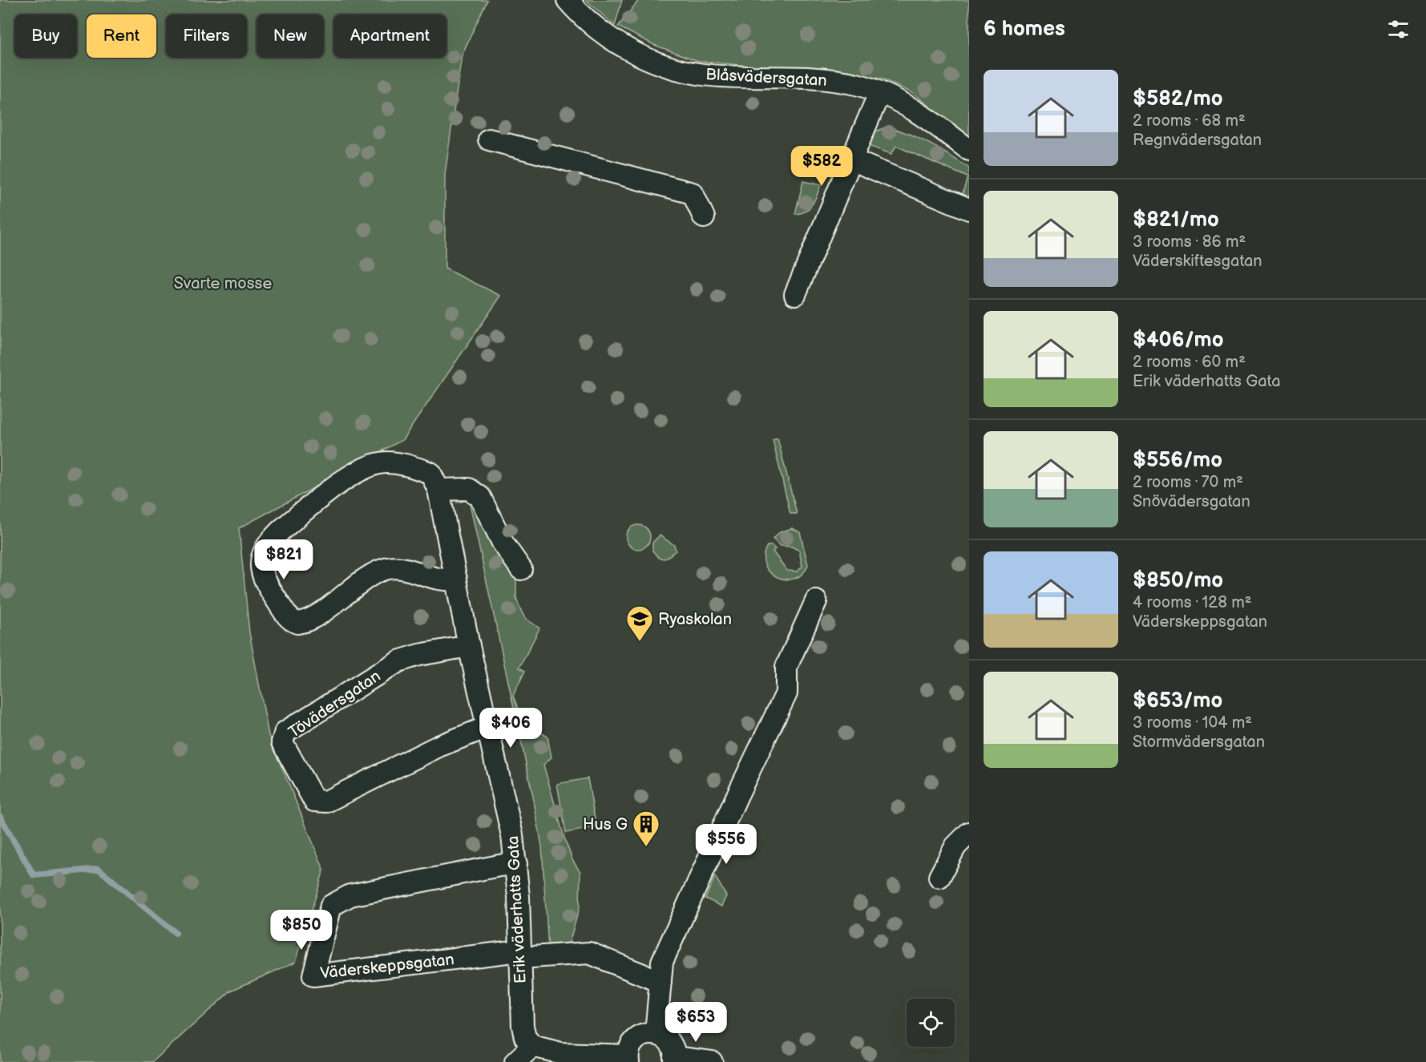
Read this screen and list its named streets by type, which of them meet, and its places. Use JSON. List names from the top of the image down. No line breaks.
{"streets":{"street":["Blåsvädersgatan","Tövädersgatan","Erik väderhatts Gata","Väderskeppsgatan"]},"crossings":[["Tövädersgatan","Erik väderhatts Gata"],["Erik väderhatts Gata","Väderskeppsgatan"]],"parks":["Svarte mosse"],"places":{"school or university":["Ryaskolan"],"building":["Hus G"]},"page":{"heading":"6 homes","chip":["Buy","Rent","Filters","New","Apartment"],"list":[{"name":"$582/mo","note":"2 rooms · 68 m² · Regnvädersgatan"},{"name":"$821/mo","note":"3 rooms · 86 m² · Väderskiftesgatan"},{"name":"$406/mo","note":"2 rooms · 60 m² · Erik väderhatts Gata"},{"name":"$556/mo","note":"2 rooms · 70 m² · Snövädersgatan"},{"name":"$850/mo","note":"4 rooms · 128 m² · Väderskeppsgatan"},{"name":"$653/mo","note":"3 rooms · 104 m² · Stormvädersgatan"}],"price":["$582","$821","$406","$556","$850","$653"]}}
